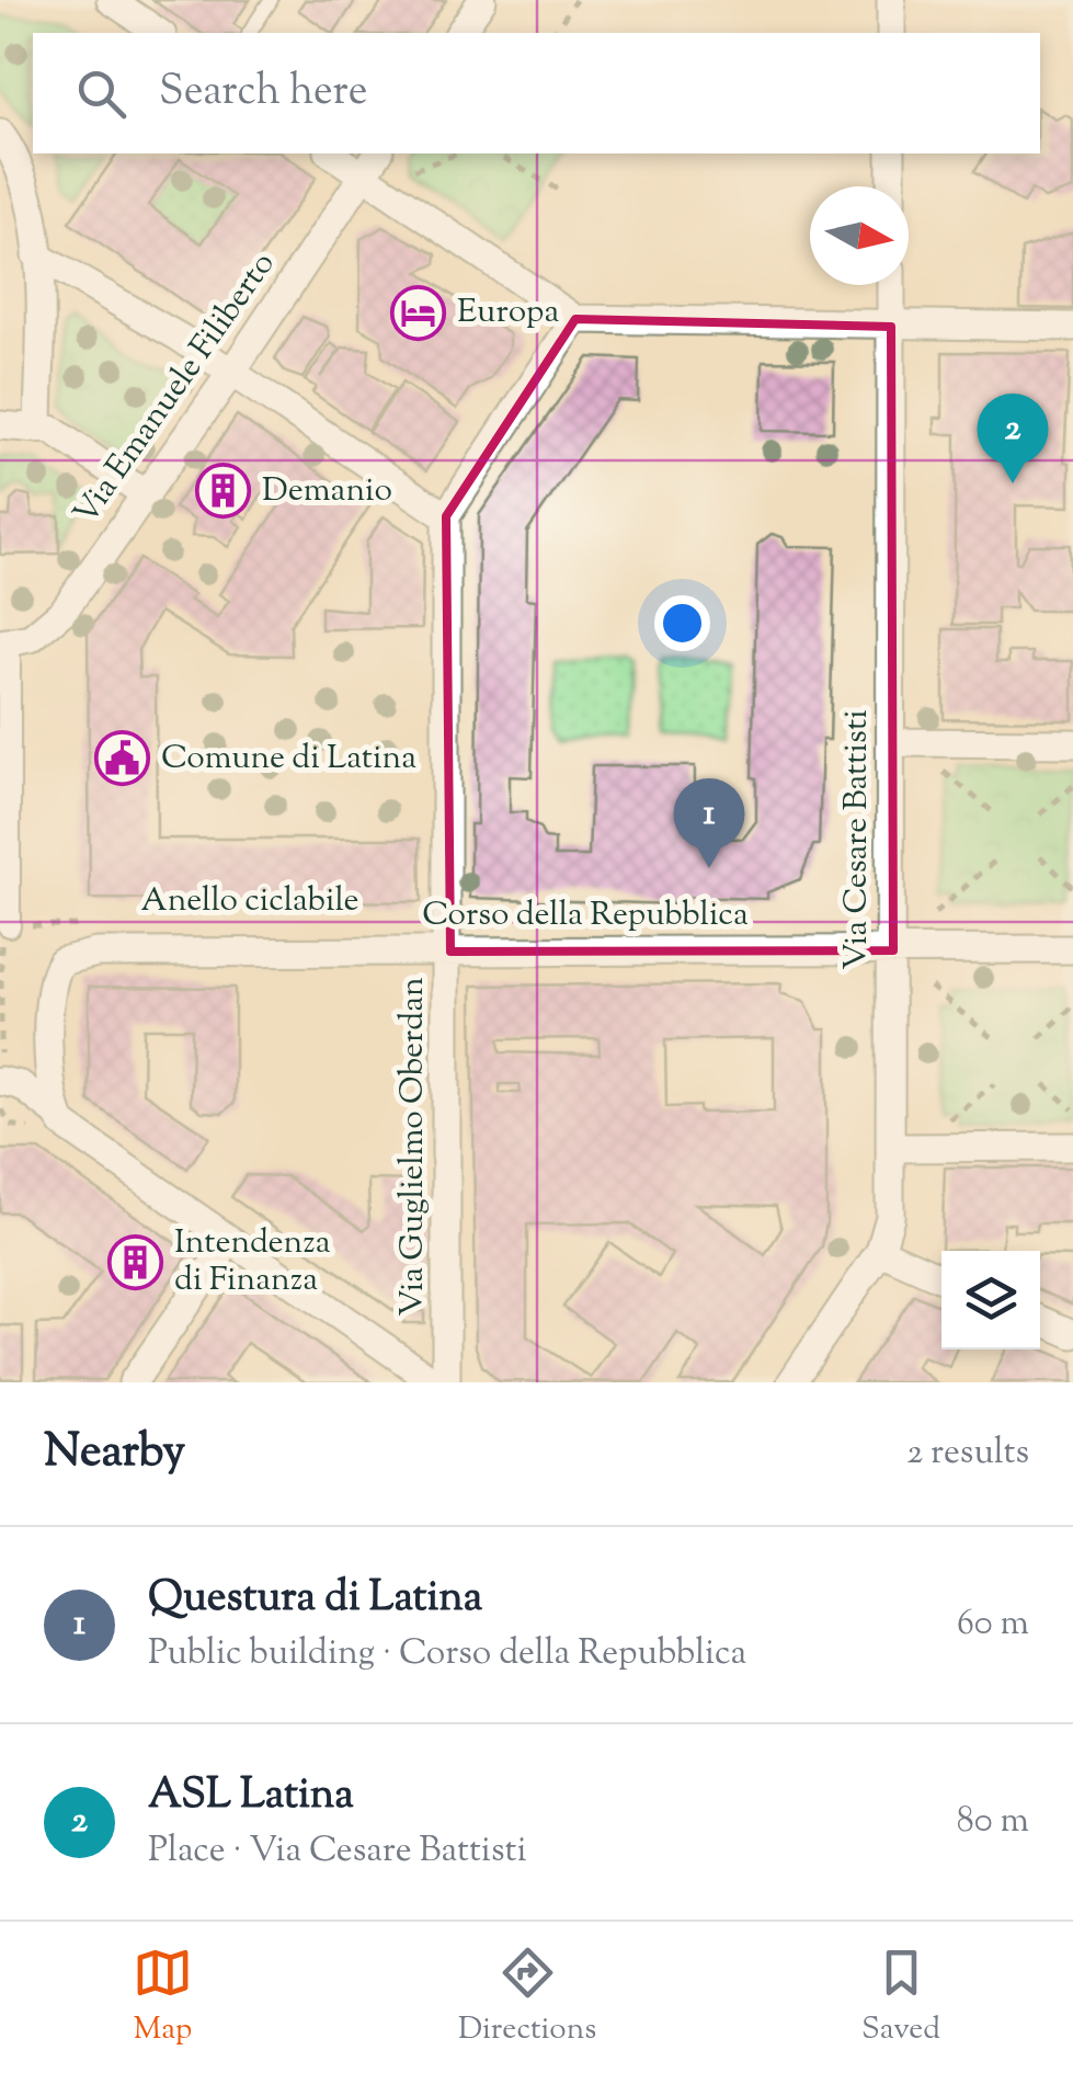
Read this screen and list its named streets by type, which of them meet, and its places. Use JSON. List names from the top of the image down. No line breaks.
{"streets":{"street":["Via Emanuele Filiberto","Via Cesare Battisti","Corso della Repubblica","Via Guglielmo Oberdan"]},"crossings":[["Via Cesare Battisti","Corso della Repubblica"],["Corso della Repubblica","Via Guglielmo Oberdan"]],"places":{"hotel":["Europa"],"building":["Demanio","Intendenza di Finanza"],"public building":["Comune di Latina"]},"north":"right","page":{"search":"Search here","pins":["2","1"],"heading":["Nearby","2 results"],"list":[{"mark":"1","name":"Questura di Latina","note":"Public building · Corso della Repubblica","value":"60 m"},{"mark":"2","name":"ASL Latina","note":"Place · Via Cesare Battisti","value":"80 m"}],"nav":["Map","Directions","Saved"]}}
